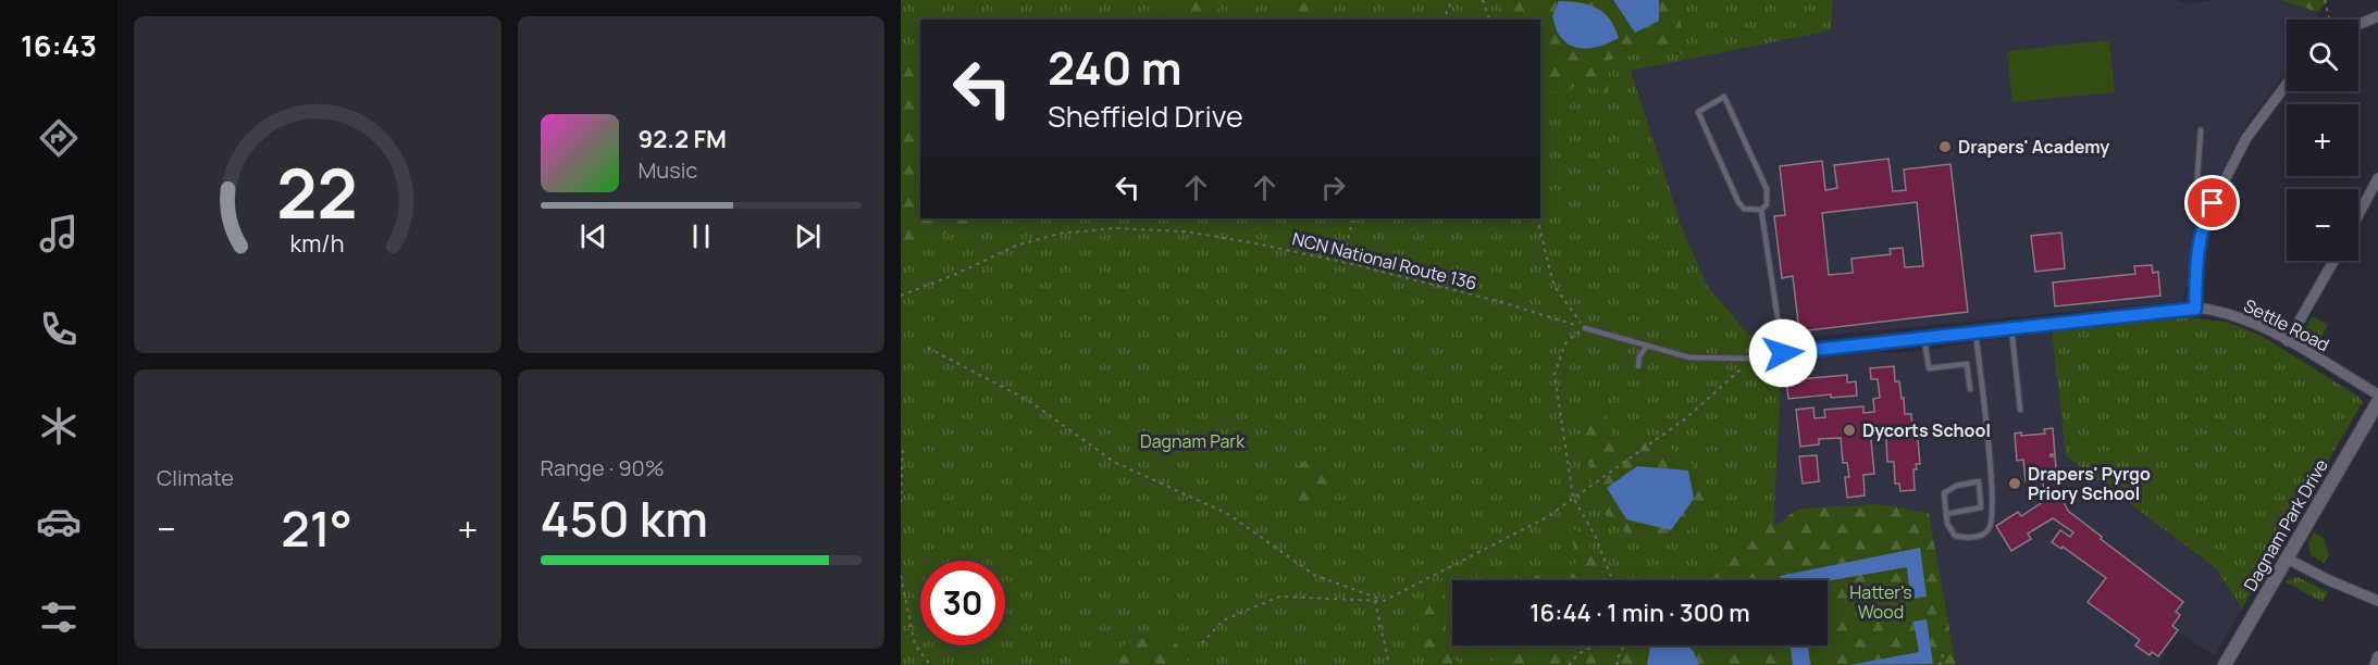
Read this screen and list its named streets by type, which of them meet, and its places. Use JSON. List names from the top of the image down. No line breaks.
{"streets":{"street":["Settle Road","Dagnam Park Drive"],"path":["NCN National Route 136"]},"parks":["Dagnam Park","Hatter's Wood"],"places":["Drapers' Academy","Dycorts School","Drapers' Pyrgo Priory School"],"page":{"tabs":"16:43","map_buttons":["+","−"],"turn":["240 m","Sheffield Drive"],"song":["92.2 FM","Music"],"tile":["Climate",["Range · 90%","450 km"]],"heat":["−","21°","+"],"limit":"30","trip":"16:44 · 1 min · 300 m","gauge":["22","km/h"]}}
